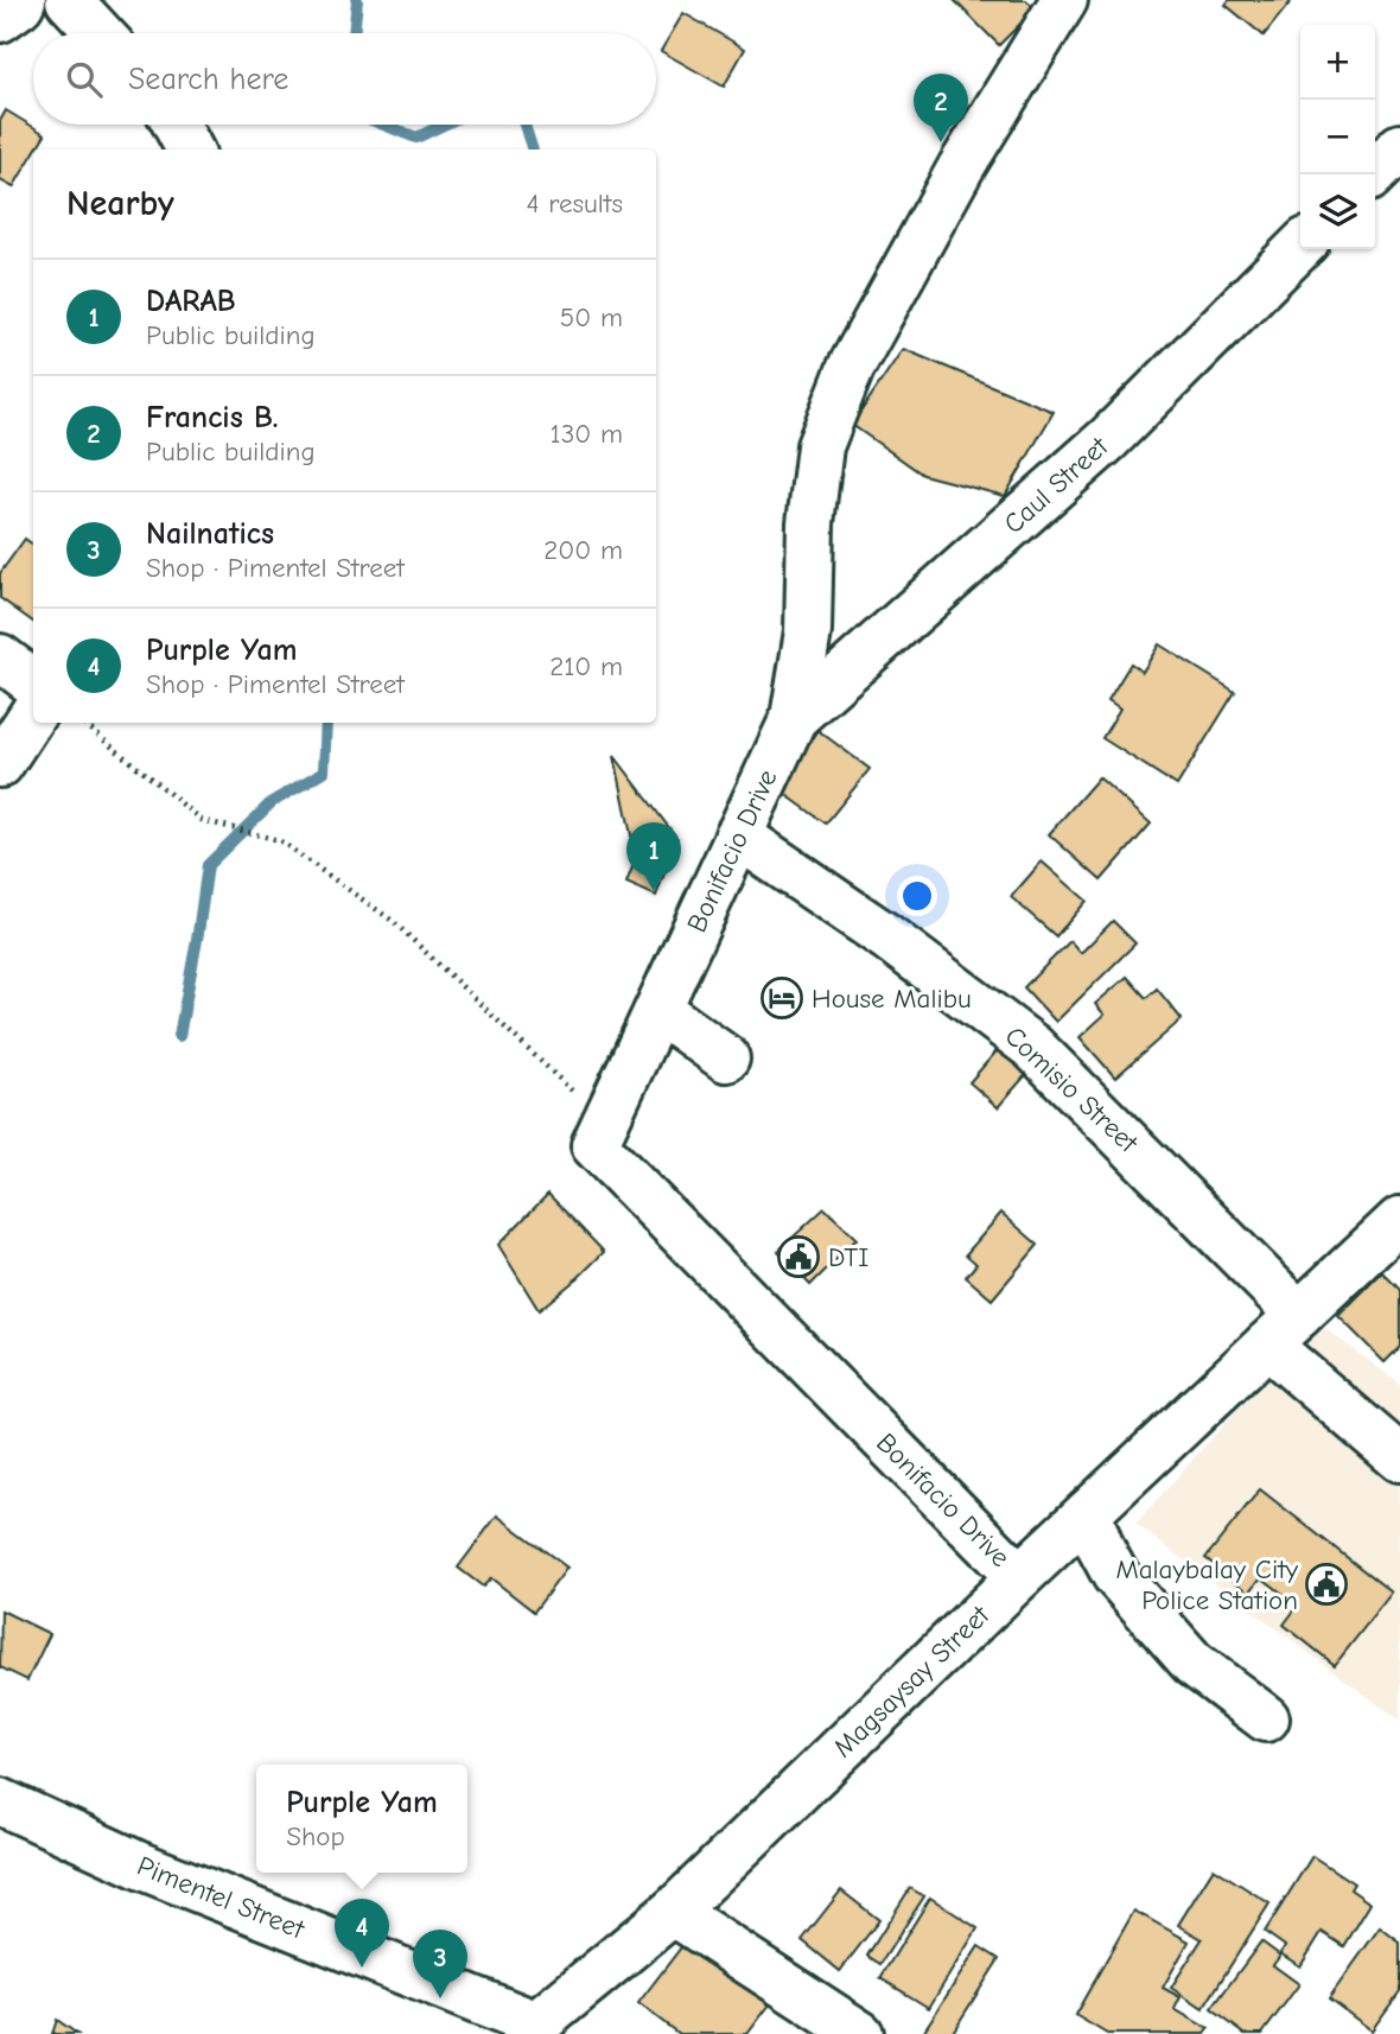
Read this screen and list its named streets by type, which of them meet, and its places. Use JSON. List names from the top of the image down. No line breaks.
{"streets":{"street":["Caul Street","Bonifacio Drive","Comisio Street","Magsaysay Street","Pimentel Street"]},"crossings":[["Caul Street","Bonifacio Drive"],["Bonifacio Drive","Comisio Street"],["Bonifacio Drive","Magsaysay Street"],["Comisio Street","Magsaysay Street"],["Magsaysay Street","Pimentel Street"]],"places":{"hotel":["House Malibu"],"public building":["DTI","Malaybalay City Police Station"]},"page":{"map_buttons":["+","−"],"search":"Search here","pins":["2","1","4","3"],"heading":["Nearby","4 results"],"list":[{"mark":"1","name":"DARAB","note":"Public building","value":"50 m"},{"mark":"2","name":"Francis B.","note":"Public building","value":"130 m"},{"mark":"3","name":"Nailnatics","note":"Shop · Pimentel Street","value":"200 m"},{"mark":"4","name":"Purple Yam","note":"Shop · Pimentel Street","value":"210 m"}],"popup":["Purple Yam","Shop"]}}
